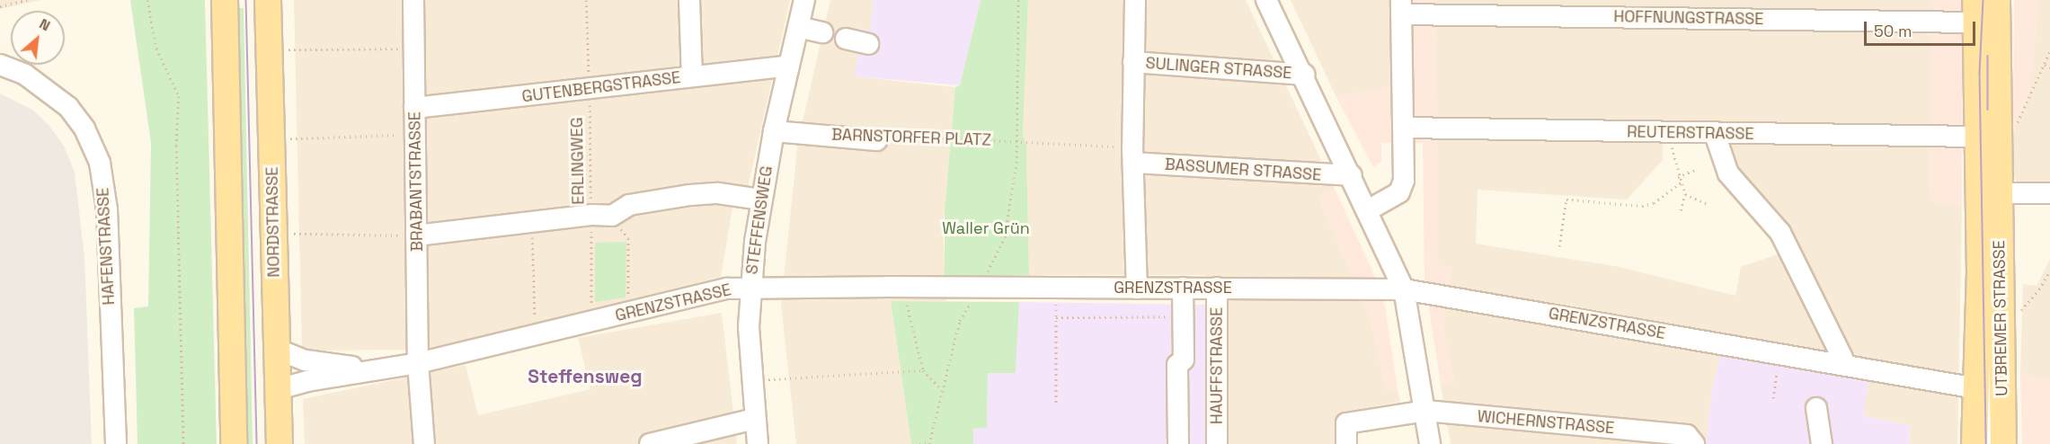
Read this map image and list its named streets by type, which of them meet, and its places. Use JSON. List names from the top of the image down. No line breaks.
{"streets":{"main road":["NORDSTRASSE","UTBREMER STRASSE"],"street":["HOFFNUNGSTRASSE","SULINGER STRASSE","GUTENBERGSTRASSE","REUTERSTRASSE","BARNSTORFER PLATZ","BASSUMER STRASSE","BRABANTSTRASSE","STEFFENSWEG","HAFENSTRASSE","GRENZSTRASSE","HAUFFSTRASSE","WICHERNSTRASSE"],"path":["ERLINGWEG"]},"crossings":[["GUTENBERGSTRASSE","ERLINGWEG"],["GUTENBERGSTRASSE","BRABANTSTRASSE"],["GUTENBERGSTRASSE","STEFFENSWEG"],["BARNSTORFER PLATZ","BASSUMER STRASSE"],["BARNSTORFER PLATZ","STEFFENSWEG"],["ERLINGWEG","GRENZSTRASSE"],["BRABANTSTRASSE","GRENZSTRASSE"],["STEFFENSWEG","GRENZSTRASSE"],["NORDSTRASSE","GRENZSTRASSE"],["GRENZSTRASSE","UTBREMER STRASSE"],["GRENZSTRASSE","HAUFFSTRASSE"]],"districts":["Steffensweg"],"parks":["Waller Grün"],"scale_bar":"50 m","north":"top right"}
